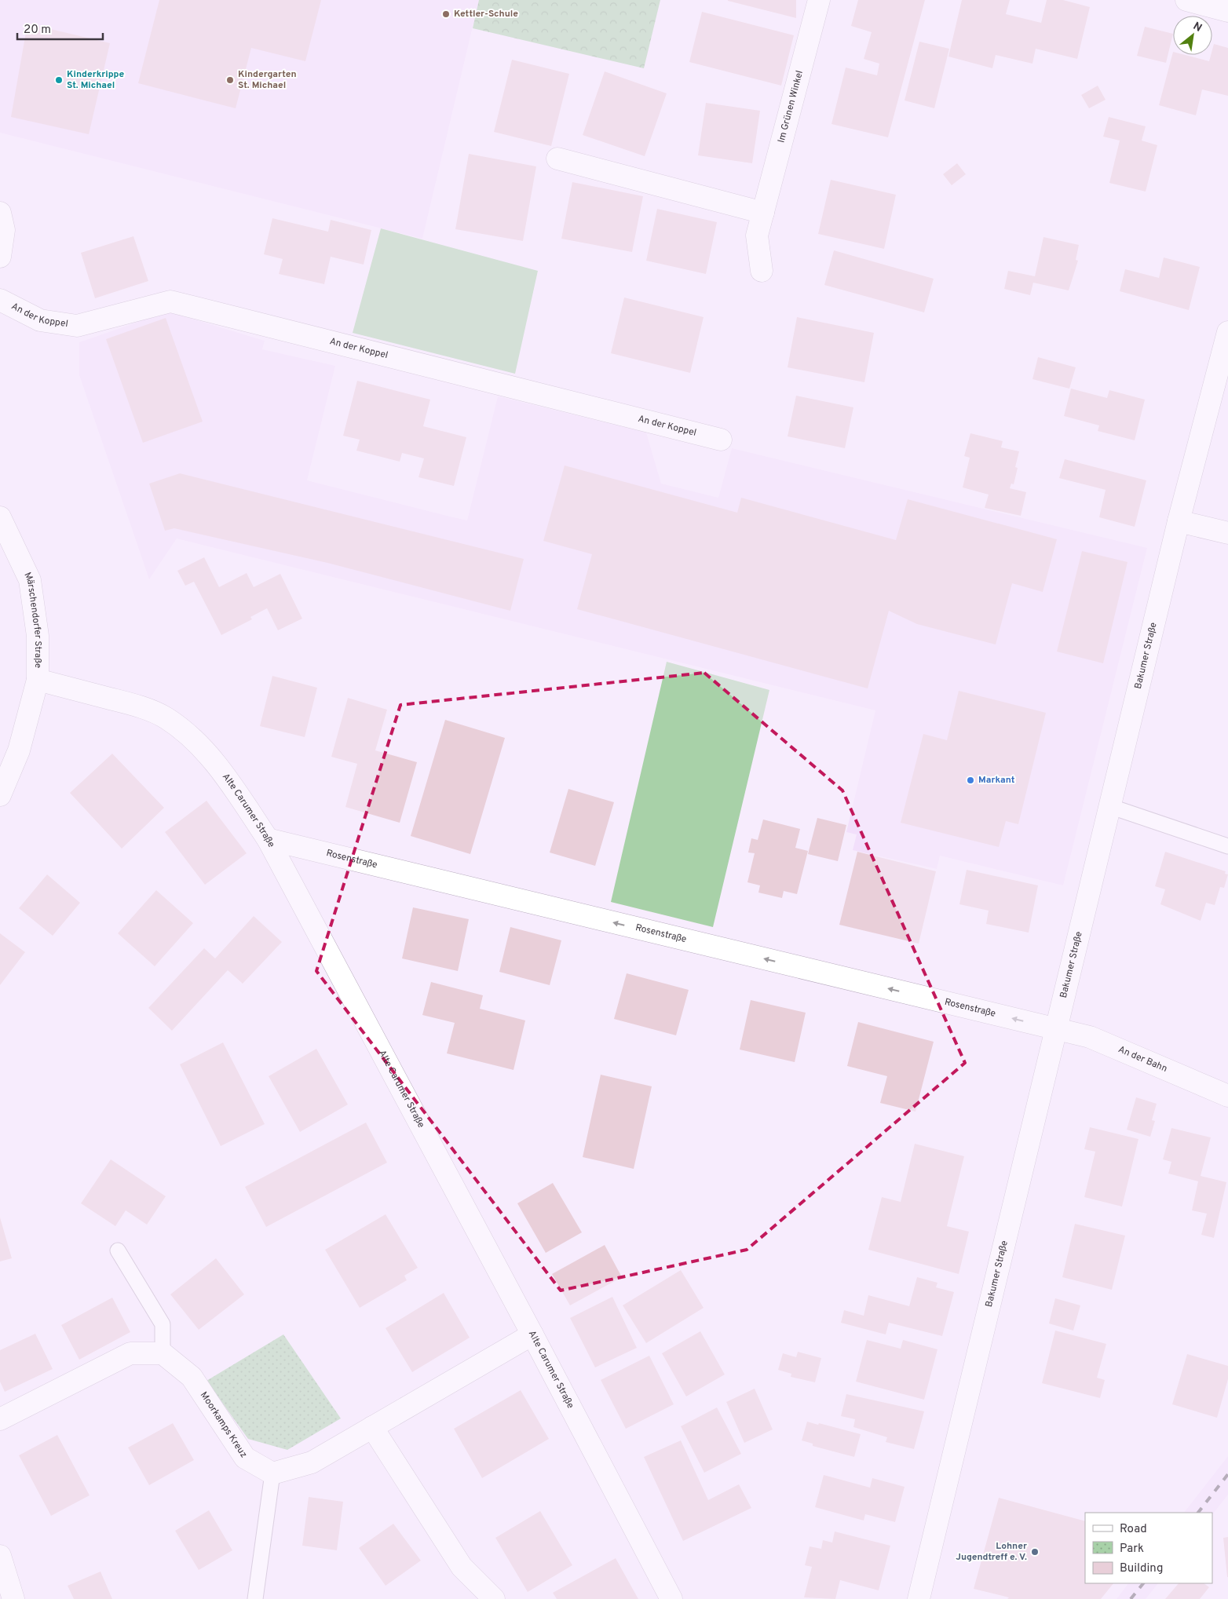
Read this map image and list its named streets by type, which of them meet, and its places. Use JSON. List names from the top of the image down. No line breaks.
{"streets":{"street":["Im Grünen Winkel","An der Koppel","Märschendorfer Straße","Bakumer Straße","Alte Carumer Straße","Rosenstraße","An der Bahn","Moorkamps Kreuz"]},"crossings":[["Märschendorfer Straße","Alte Carumer Straße"],["Bakumer Straße","Rosenstraße"],["Bakumer Straße","An der Bahn"],["Alte Carumer Straße","Rosenstraße"],["Rosenstraße","An der Bahn"]],"one_way":["Rosenstraße"],"places":["Kettler-Schule","Kinderkrippe St. Michael","Kindergarten St. Michael","Markant","Lohner Jugendtreff e. V."],"legend":["Road","Park","Building"],"scale_bar":"20 m","north":"top right"}
